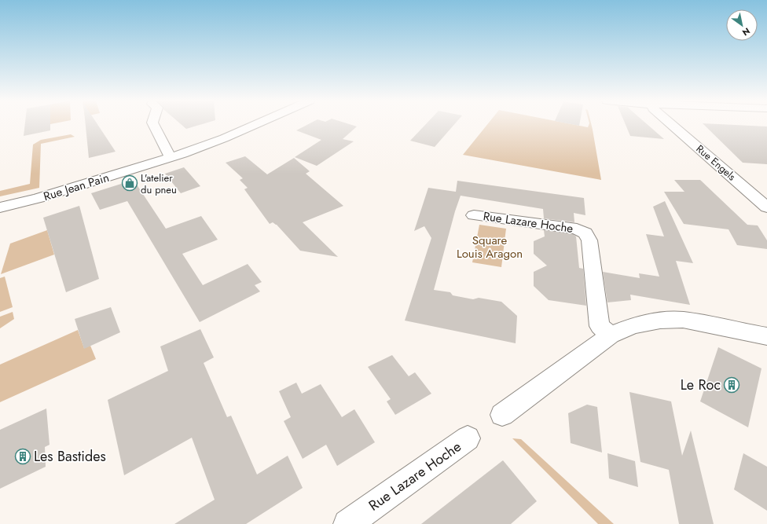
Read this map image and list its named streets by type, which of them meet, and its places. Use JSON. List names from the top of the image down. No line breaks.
{"streets":{"street":["Rue Engels","Rue Jean Pain","Rue Lazare Hoche"]},"parks":["Square Louis Aragon"],"places":{"shop":["L'atelier du pneu"],"building":["Le Roc","Les Bastides"]},"north":"bottom right"}
